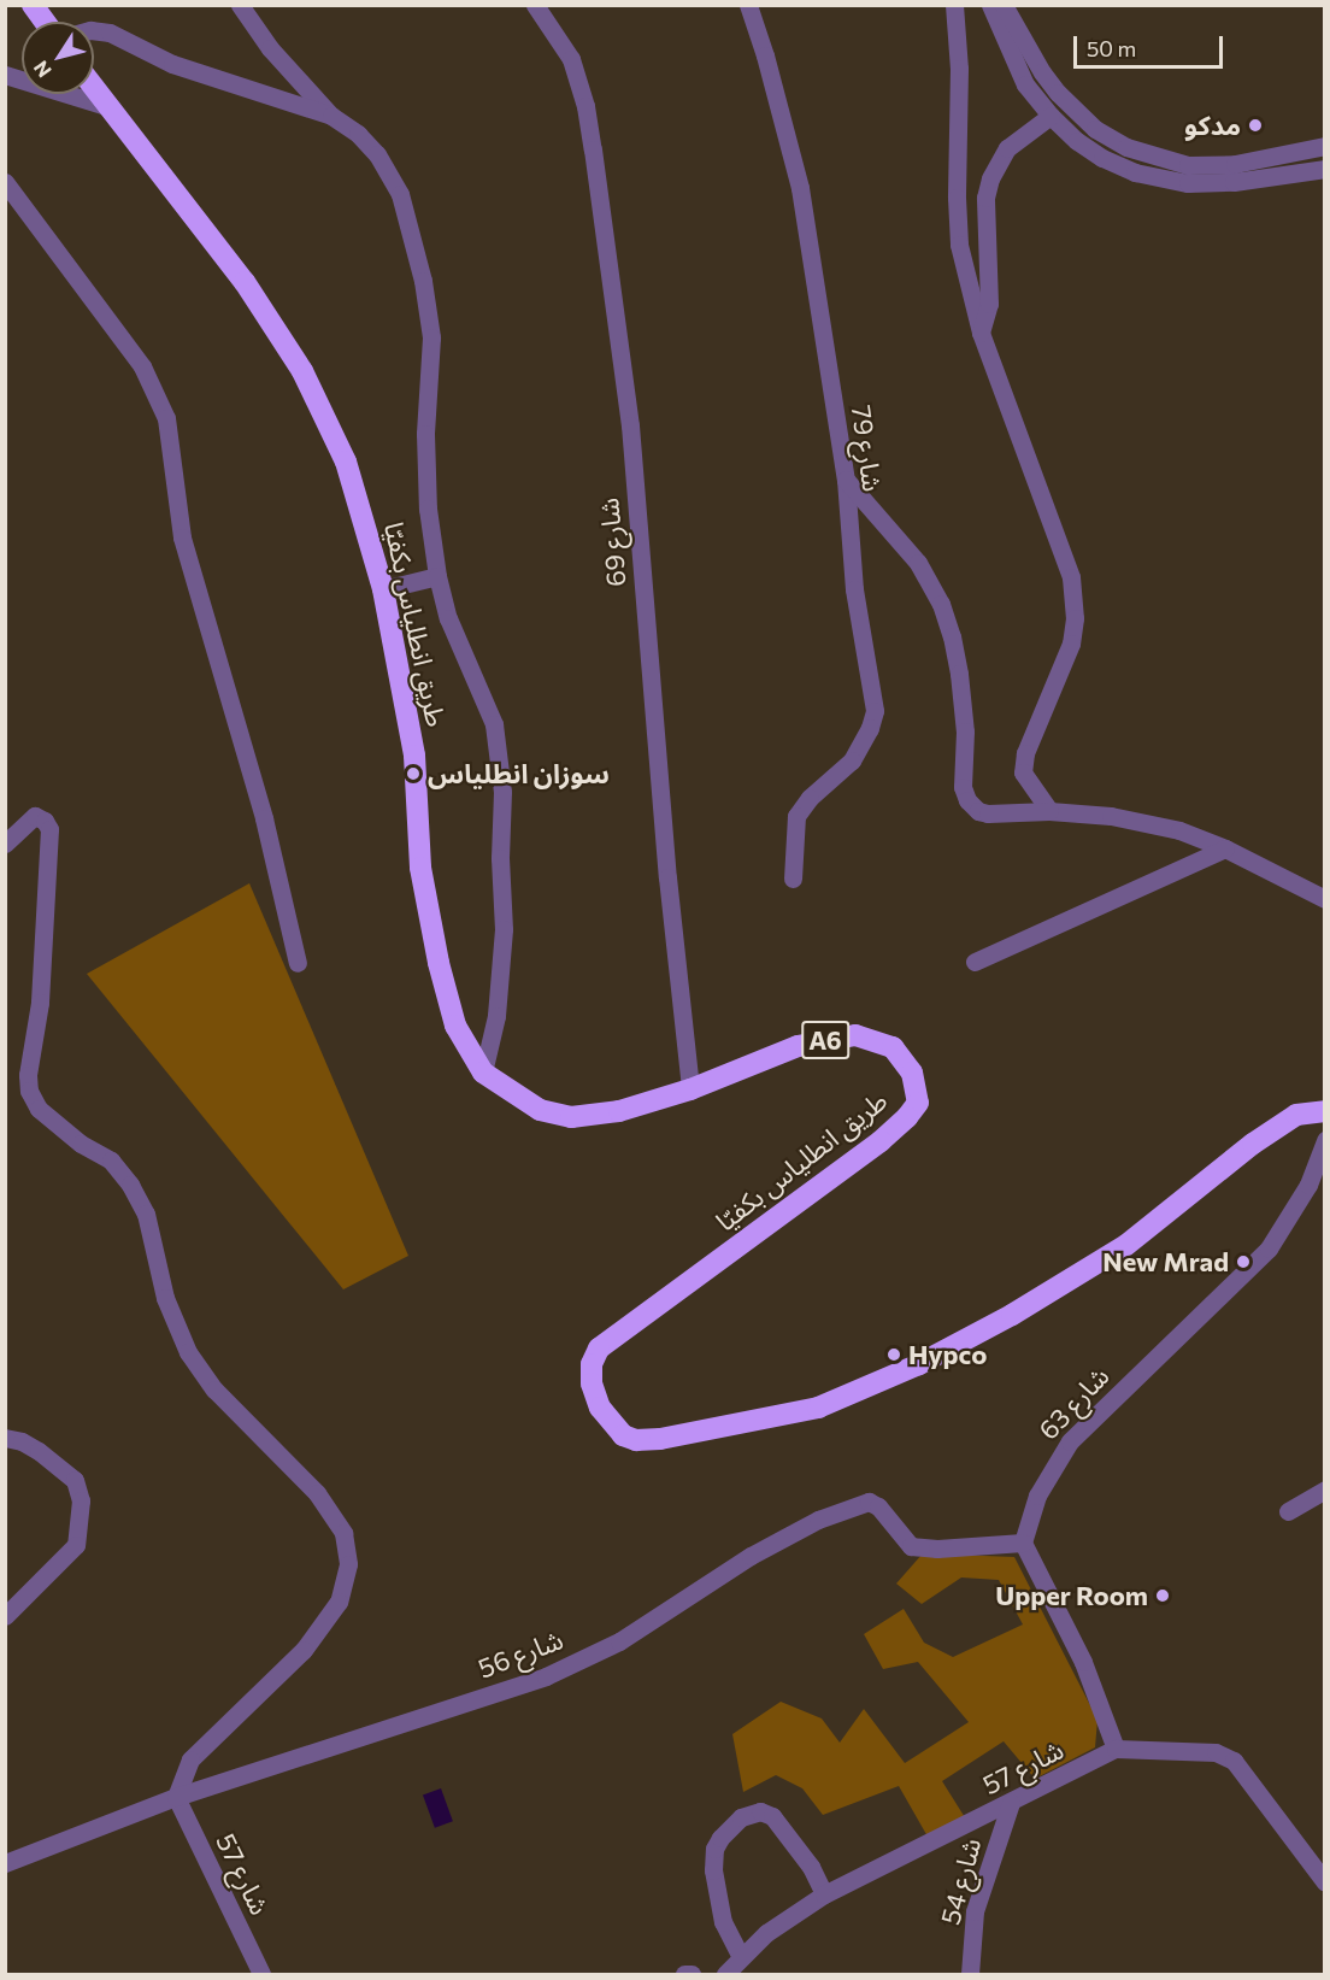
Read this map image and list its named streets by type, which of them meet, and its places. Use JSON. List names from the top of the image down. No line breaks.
{"streets":{"highway":["طريق انطلياس بكفيّا","A6"],"street":["شارع 79","شارع 69","شارع 63","شارع 56","شارع 57","شارع 54"]},"crossings":[["شارع 69","طريق انطلياس بكفيّا"],["طريق انطلياس بكفيّا","A6"],["شارع 63","شارع 56"],["شارع 56","شارع 57"],["شارع 57","شارع 54"]],"places":["مدكو","سوزان انطلياس","New Mrad","Hypco","Upper Room"],"scale_bar":"50 m","north":"bottom left"}
